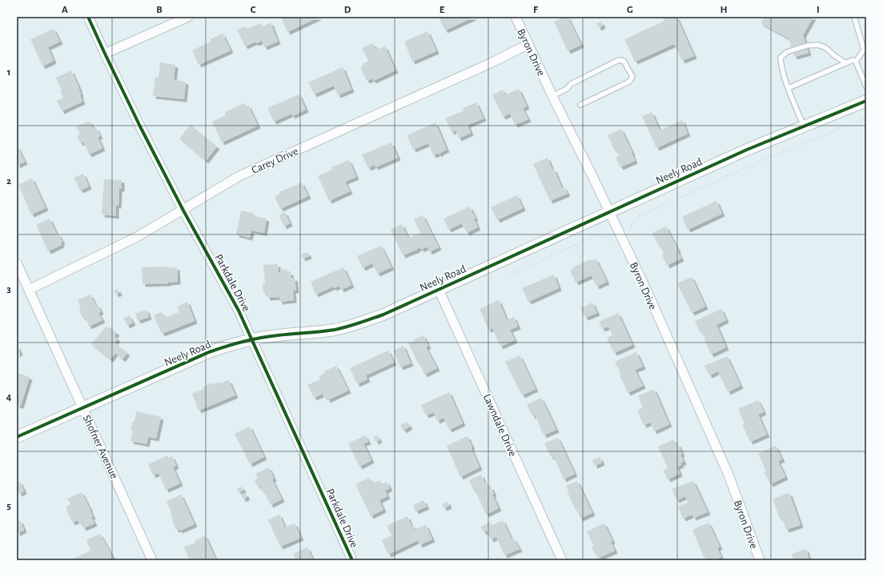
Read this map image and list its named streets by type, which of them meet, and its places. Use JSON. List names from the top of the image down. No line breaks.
{"streets":{"street":["Byron Drive","Carey Drive","Neely Road","Parkdale Drive","Lawndale Drive","Shofner Avenue"]},"crossings":[["Byron Drive","Carey Drive"],["Byron Drive","Neely Road"],["Carey Drive","Parkdale Drive"],["Carey Drive","Shofner Avenue"],["Neely Road","Parkdale Drive"],["Neely Road","Lawndale Drive"],["Neely Road","Shofner Avenue"]],"grid":{"columns":["A","B","C","D","E","F","G","H","I"],"rows":["1","2","3","4","5"]}}
